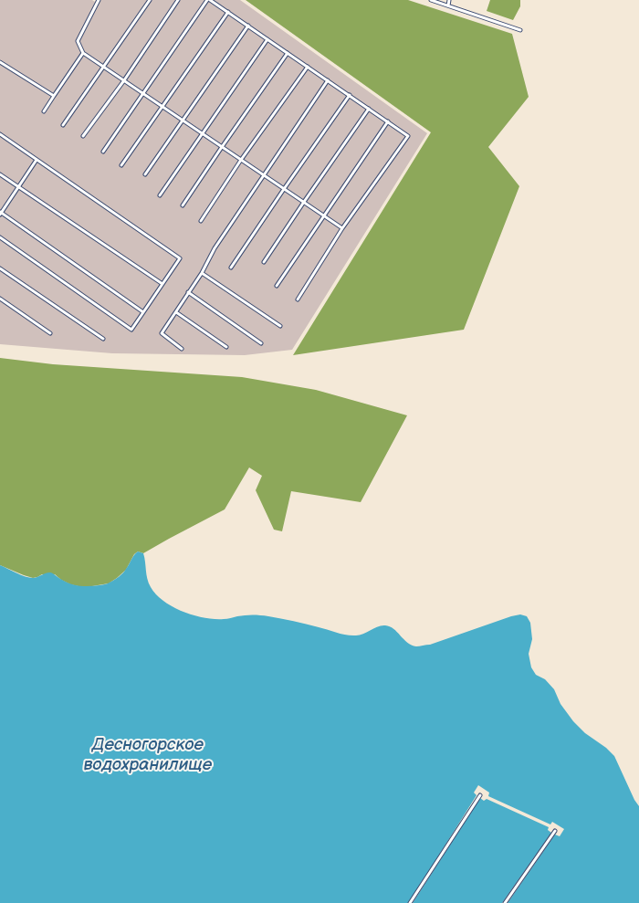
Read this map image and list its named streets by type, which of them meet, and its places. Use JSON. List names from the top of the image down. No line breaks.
{"water":["Десногорское водохранилище"]}
